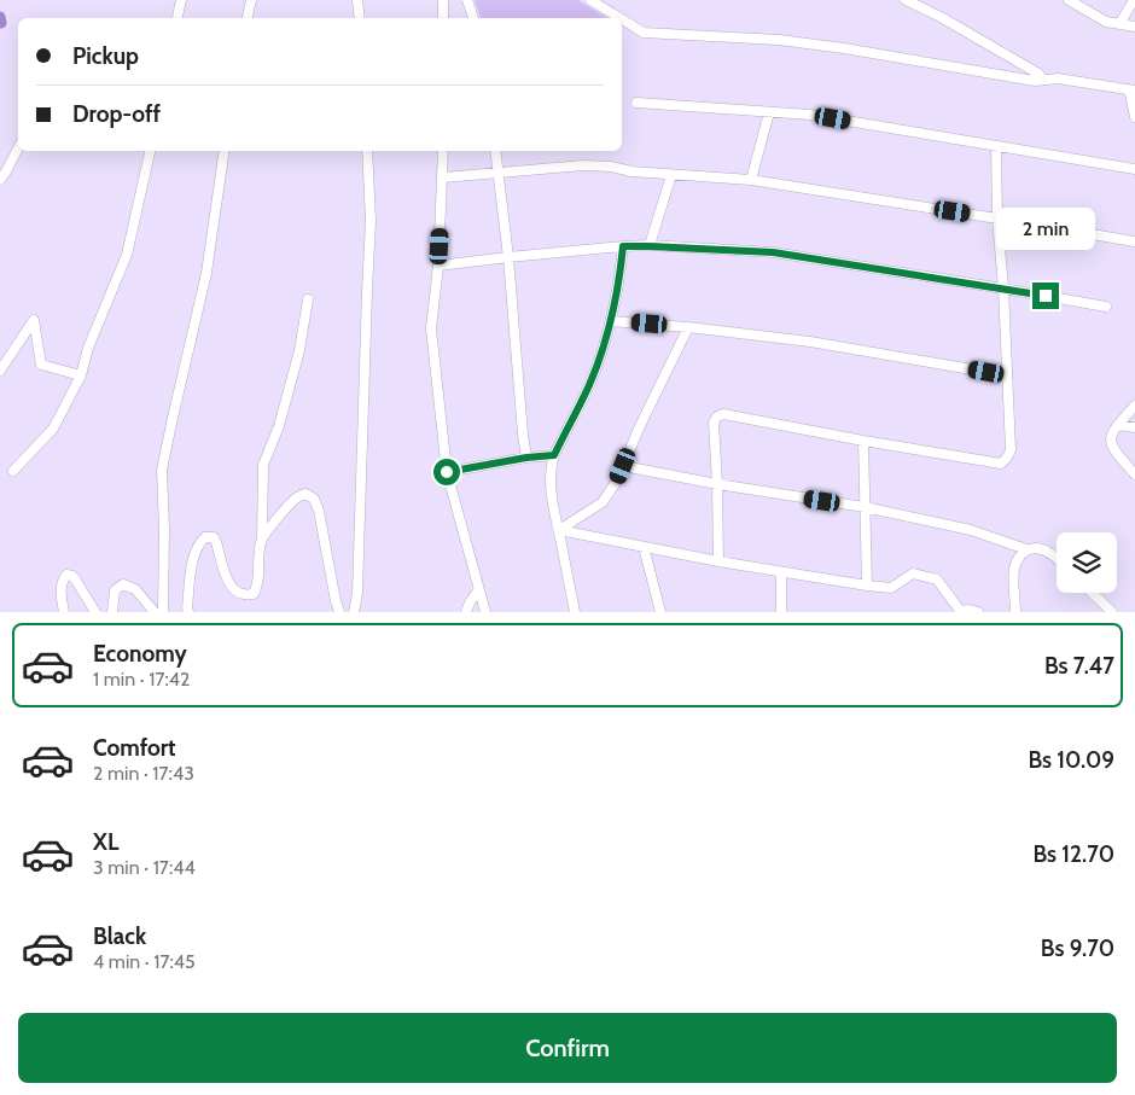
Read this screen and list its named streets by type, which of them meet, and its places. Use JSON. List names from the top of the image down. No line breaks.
{"page":{"banner":["Pickup","Drop-off"],"bubble":"2 min","list":[{"name":"Economy","note":"1 min · 17:42","value":"Bs 7.47"},{"name":"Comfort","note":"2 min · 17:43","value":"Bs 10.09"},{"name":"XL","note":"3 min · 17:44","value":"Bs 12.70"},{"name":"Black","note":"4 min · 17:45","value":"Bs 9.70"}],"buttons":"Confirm"}}
